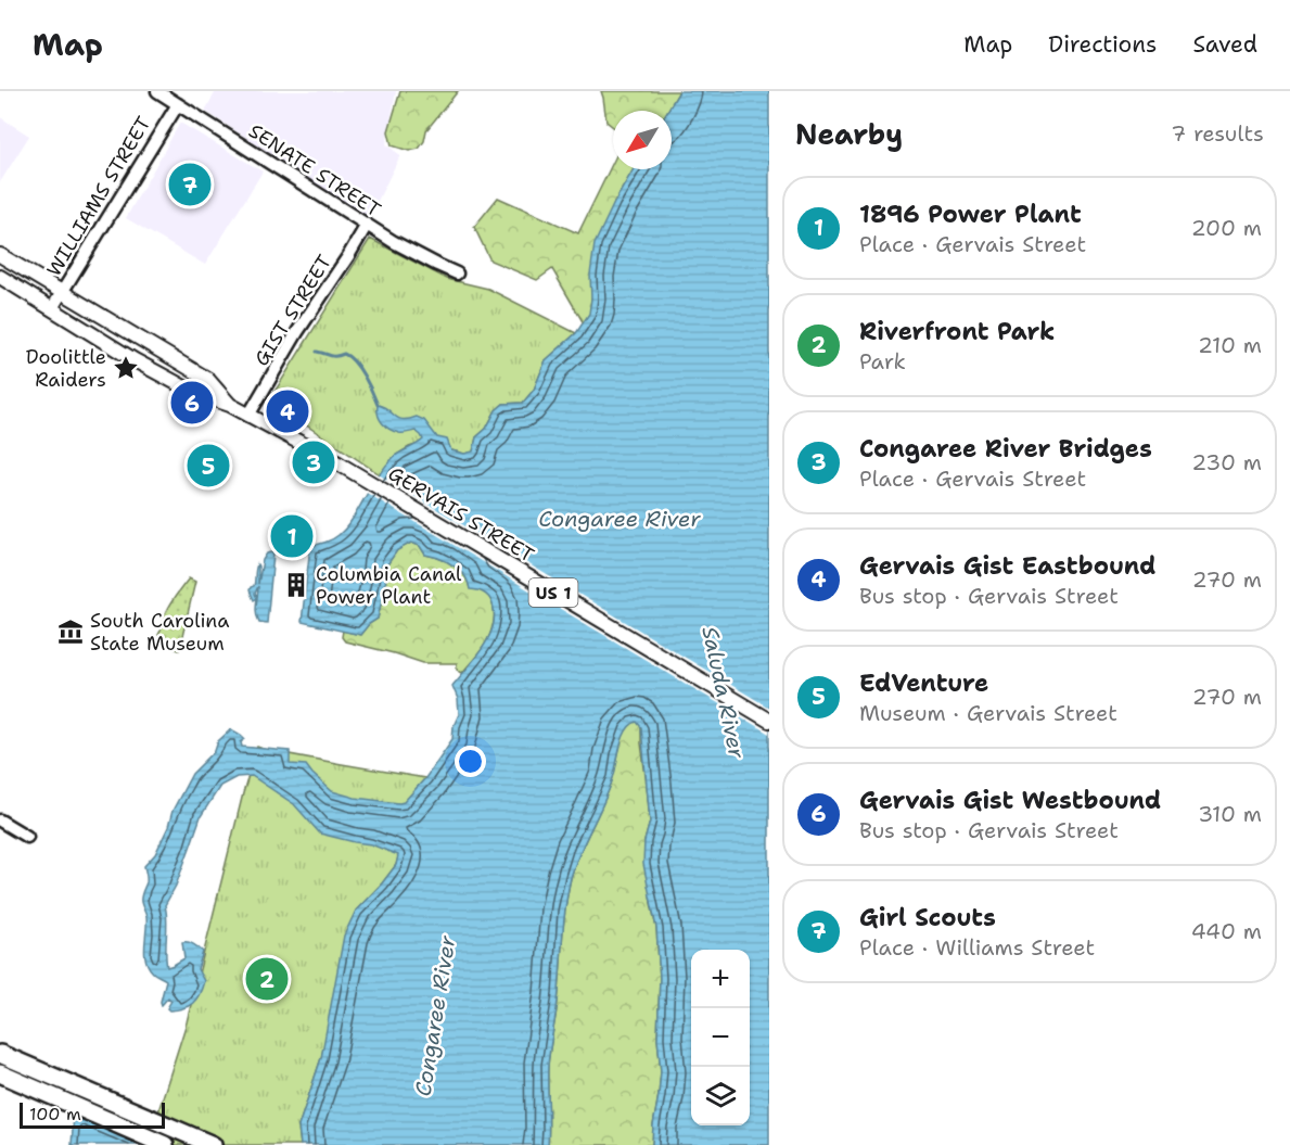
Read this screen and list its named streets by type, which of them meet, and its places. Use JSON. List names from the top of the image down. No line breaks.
{"streets":{"main road":["GERVAIS STREET","US 1"],"street":["SENATE STREET","WILLIAMS STREET","GIST STREET"]},"crossings":[["SENATE STREET","WILLIAMS STREET"],["SENATE STREET","GIST STREET"],["WILLIAMS STREET","GERVAIS STREET"],["GIST STREET","GERVAIS STREET"]],"water":["Congaree River","Saluda River"],"places":{"place":["Doolittle Raiders"],"building":["Columbia Canal Power Plant"],"museum":["South Carolina State Museum"]},"scale_bar":"100 m","north":"bottom left","page":{"header":"Map","nav":["Map","Directions","Saved"],"heading":["Nearby","7 results"],"pins":["7","6","4","3","5","1","2"],"list":[{"mark":"1","name":"1896 Power Plant","note":"Place · Gervais Street","value":"200 m"},{"mark":"2","name":"Riverfront Park","note":"Park","value":"210 m"},{"mark":"3","name":"Congaree River Bridges","note":"Place · Gervais Street","value":"230 m"},{"mark":"4","name":"Gervais Gist Eastbound","note":"Bus stop · Gervais Street","value":"270 m"},{"mark":"5","name":"EdVenture","note":"Museum · Gervais Street","value":"270 m"},{"mark":"6","name":"Gervais Gist Westbound","note":"Bus stop · Gervais Street","value":"310 m"},{"mark":"7","name":"Girl Scouts","note":"Place · Williams Street","value":"440 m"}],"map_buttons":["+","−"],"scale":"100 m"}}
